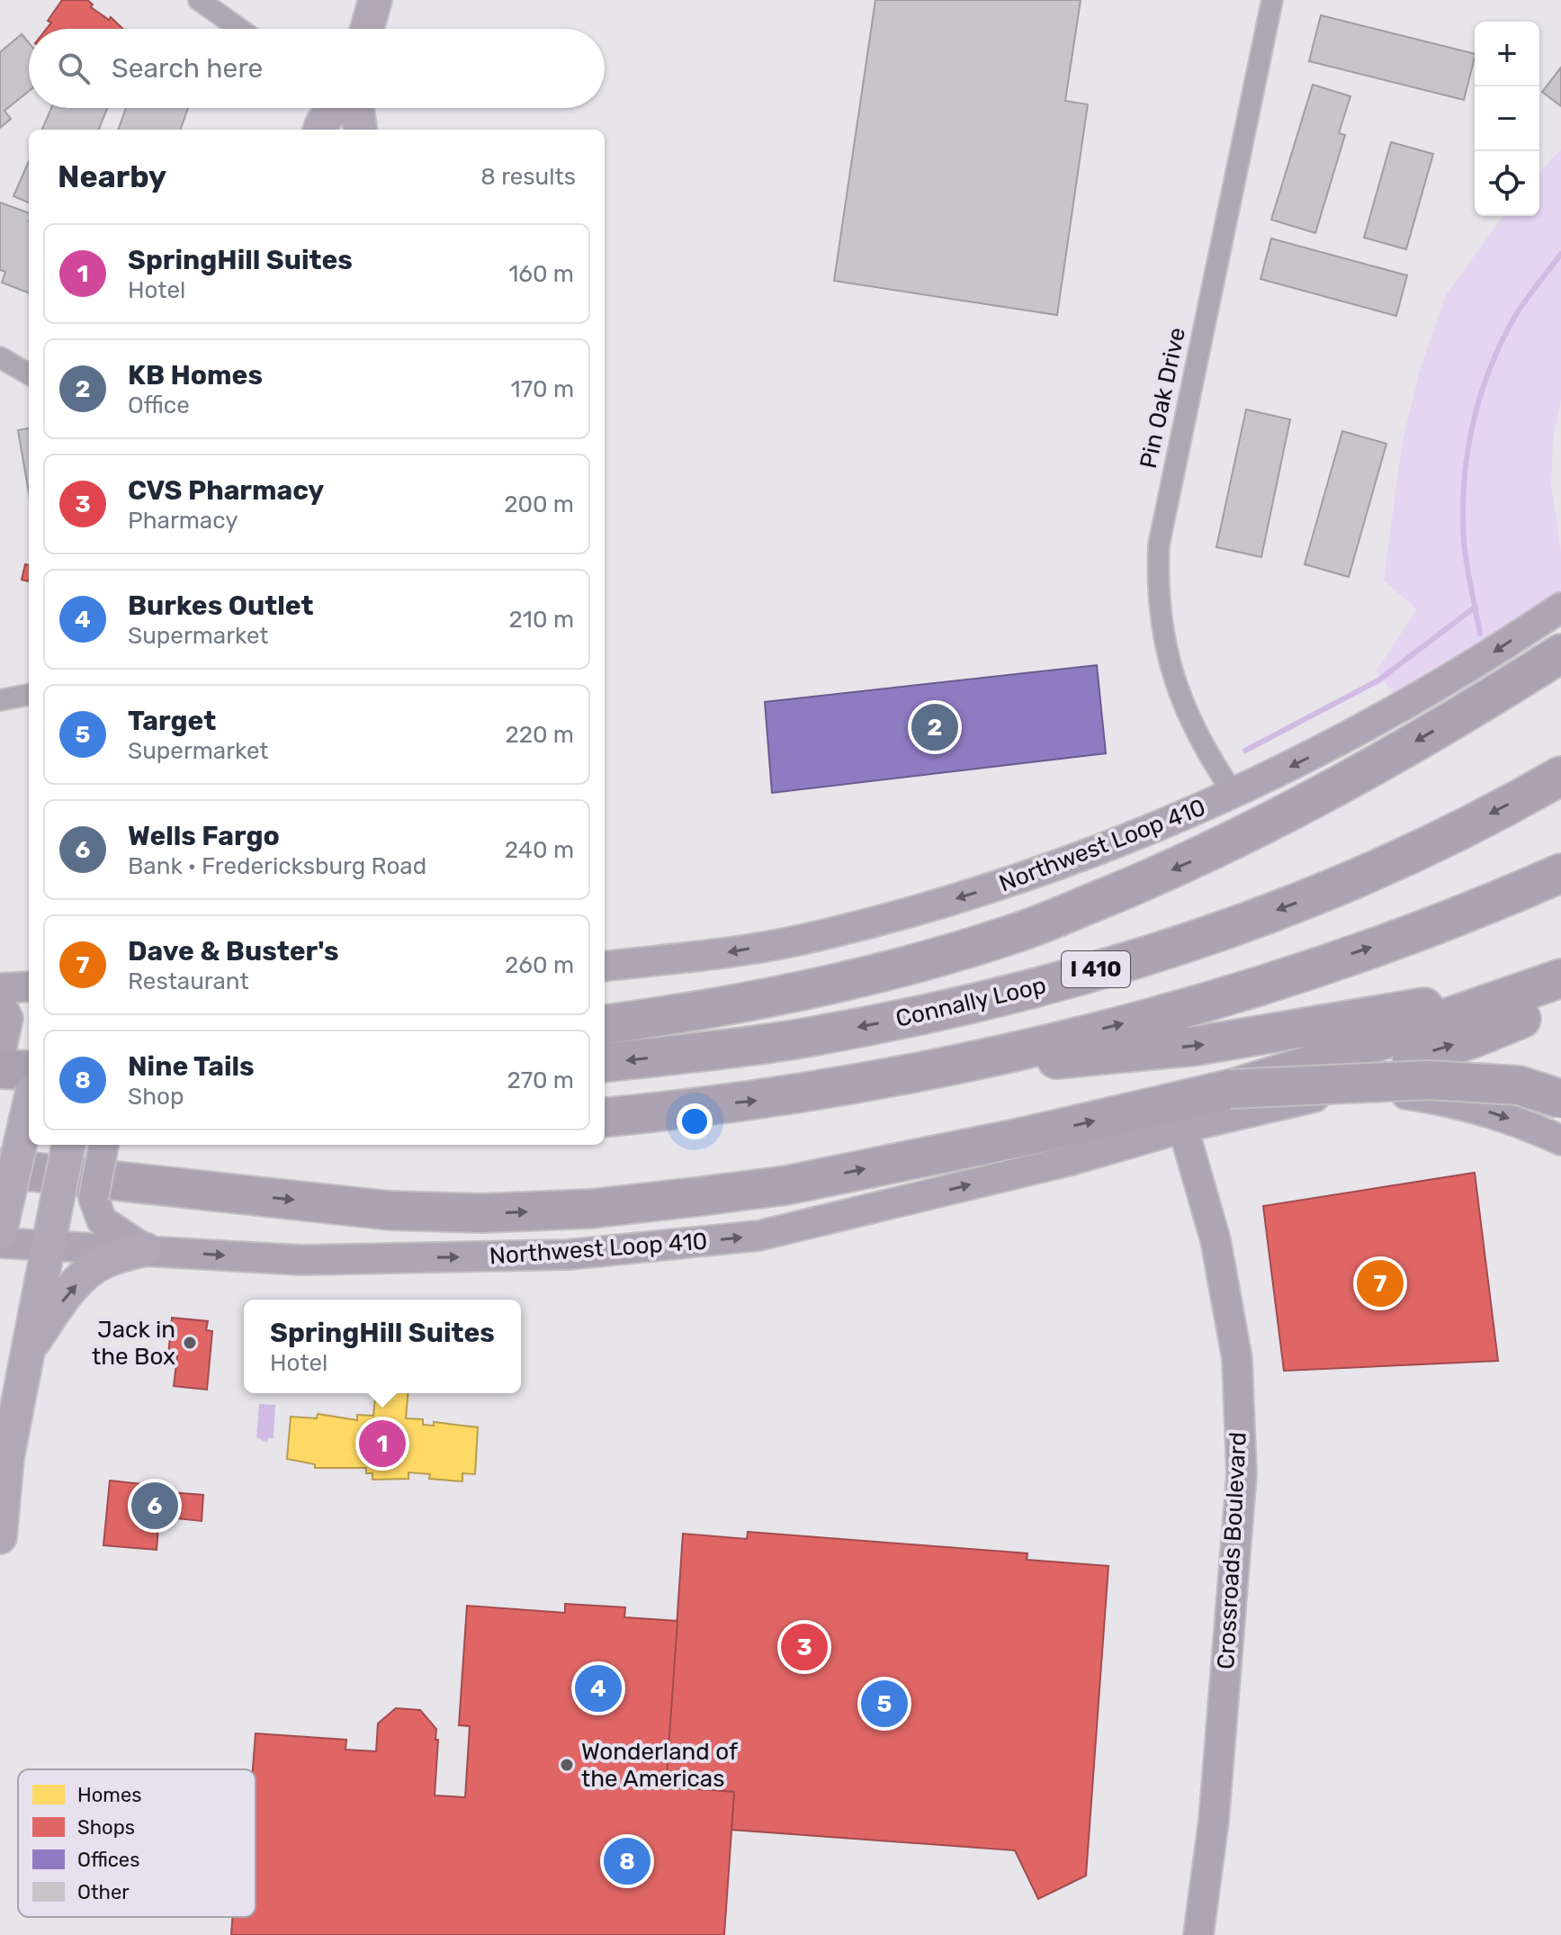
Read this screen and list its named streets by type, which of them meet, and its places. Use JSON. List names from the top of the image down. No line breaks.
{"streets":{"highway":["I 410","Connally Loop"],"main road":["Northwest Loop 410","Crossroads Boulevard"],"street":["Pin Oak Drive"]},"crossings":[["Pin Oak Drive","Northwest Loop 410"],["Northwest Loop 410","Crossroads Boulevard"]],"places":["Jack in the Box","Wonderland of the Americas"],"legend":["Homes","Shops","Offices","Other"],"page":{"map_buttons":["+","−"],"search":"Search here","heading":["Nearby","8 results"],"list":[{"mark":"1","name":"SpringHill Suites","note":"Hotel","value":"160 m"},{"mark":"2","name":"KB Homes","note":"Office","value":"170 m"},{"mark":"3","name":"CVS Pharmacy","note":"Pharmacy","value":"200 m"},{"mark":"4","name":"Burkes Outlet","note":"Supermarket","value":"210 m"},{"mark":"5","name":"Target","note":"Supermarket","value":"220 m"},{"mark":"6","name":"Wells Fargo","note":"Bank · Fredericksburg Road","value":"240 m"},{"mark":"7","name":"Dave & Buster's","note":"Restaurant","value":"260 m"},{"mark":"8","name":"Nine Tails","note":"Shop","value":"270 m"}],"pins":["2","7","1","6","3","4","5","8"],"popup":["SpringHill Suites","Hotel"]}}
